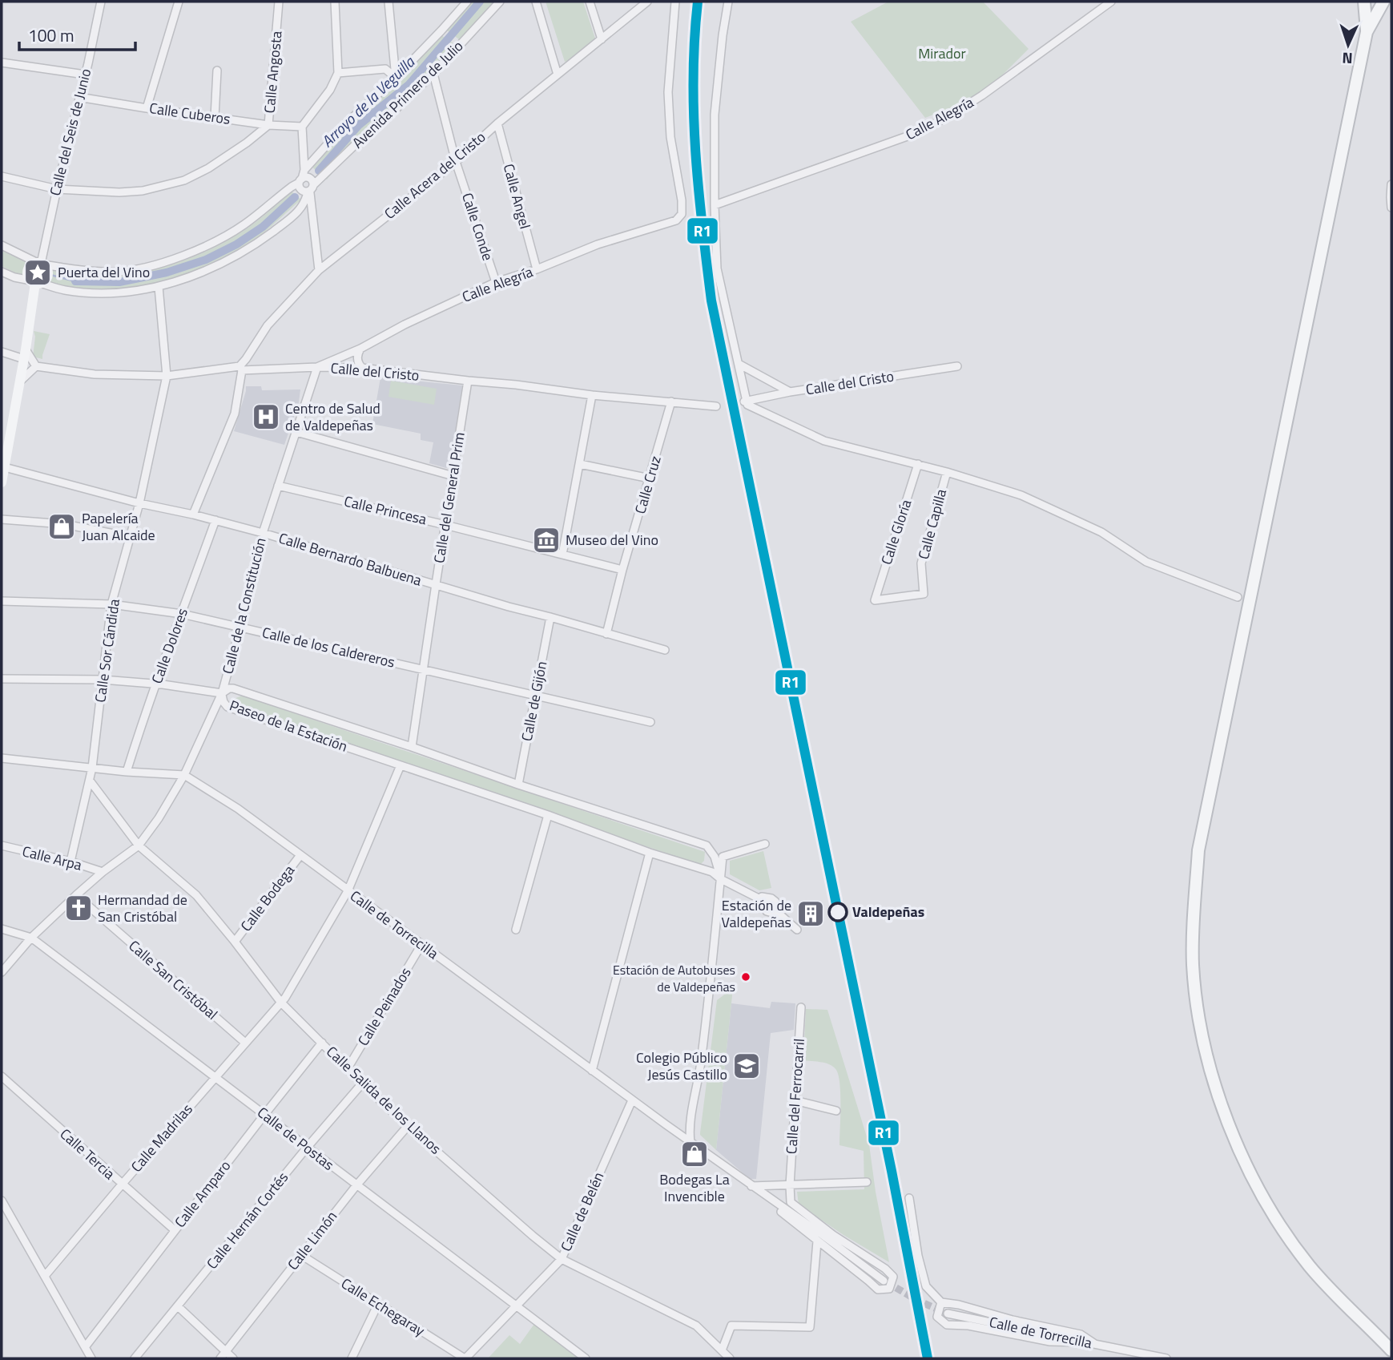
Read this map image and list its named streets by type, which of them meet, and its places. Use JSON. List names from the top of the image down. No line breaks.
{"streets":{"street":["Calle Angosta","Avenida Primero de Julio","Calle Cuberos","Calle Alegría","Calle del Seis de Junio","Calle Acera del Cristo","Calle Angel","Calle Conde","Calle del Cristo","Calle Cruz","Calle del General Prim","Calle Princesa","Calle Capilla","Calle Gloría","Calle Bernardo Balbuena","Calle de la Constitución","Calle Dolores","Calle de los Caldereros","Calle Sor Cándida","Calle de Gijón","Paseo de la Estación","Calle Arpa","Calle Bodega","Calle de Torrecilla","Calle San Cristóbal","Calle Peinados","Calle del Ferrocarril","Calle Salida de los Llanos","Calle Madrilas","Calle de Postas","Calle Tercia","Calle Amparo","Calle de Belén","Calle Hernán Cortés","Calle Limón","Calle Echegaray"]},"crossings":[["Calle Angosta","Calle Cuberos"],["Calle Angosta","Calle del Seis de Junio"],["Avenida Primero de Julio","Calle del Seis de Junio"],["Avenida Primero de Julio","Calle Conde"],["Avenida Primero de Julio","Calle Sor Cándida"],["Calle Cuberos","Calle del Seis de Junio"],["Calle Alegría","Calle Angel"],["Calle Alegría","Calle Conde"],["Calle Alegría","Calle del Cristo"],["Calle Alegría","Calle de la Constitución"],["Calle Acera del Cristo","Calle Angel"],["Calle Acera del Cristo","Calle Conde"],["Calle Acera del Cristo","Calle del Cristo"],["Calle del Cristo","Calle Cruz"],["Calle del Cristo","Calle del General Prim"],["Calle del Cristo","Calle de la Constitución"],["Calle del Cristo","Calle Sor Cándida"],["Calle Cruz","Calle Princesa"],["Calle Cruz","Calle Bernardo Balbuena"],["Calle del General Prim","Calle Princesa"],["Calle del General Prim","Calle Bernardo Balbuena"],["Calle del General Prim","Calle de los Caldereros"],["Calle del General Prim","Paseo de la Estación"],["Calle Princesa","Calle de la Constitución"],["Calle Capilla","Calle Gloría"],["Calle Bernardo Balbuena","Calle de la Constitución"],["Calle Bernardo Balbuena","Calle Dolores"],["Calle Bernardo Balbuena","Calle Sor Cándida"],["Calle Bernardo Balbuena","Calle de Gijón"],["Calle de la Constitución","Calle de los Caldereros"],["Calle de la Constitución","Paseo de la Estación"],["Calle de la Constitución","Calle Arpa"],["Calle de la Constitución","Calle de Torrecilla"],["Calle de la Constitución","Calle San Cristóbal"],["Calle de la Constitución","Calle Salida de los Llanos"],["Calle de la Constitución","Calle de Postas"],["Calle Dolores","Calle de los Caldereros"],["Calle Dolores","Calle de Torrecilla"],["Calle de los Caldereros","Calle Sor Cándida"],["Calle de los Caldereros","Calle de Gijón"],["Calle Sor Cándida","Calle Arpa"],["Calle Sor Cándida","Calle de Torrecilla"],["Calle Sor Cándida","Calle Salida de los Llanos"],["Calle de Gijón","Paseo de la Estación"],["Calle Bodega","Calle de Torrecilla"],["Calle Bodega","Calle Salida de los Llanos"],["Calle de Torrecilla","Calle Peinados"],["Calle de Torrecilla","Calle Madrilas"],["Calle de Torrecilla","Calle de Belén"],["Calle San Cristóbal","Calle Madrilas"],["Calle Peinados","Calle Salida de los Llanos"],["Calle Salida de los Llanos","Calle Madrilas"],["Calle Salida de los Llanos","Calle Amparo"],["Calle Salida de los Llanos","Calle de Belén"],["Calle Salida de los Llanos","Calle Hernán Cortés"],["Calle Salida de los Llanos","Calle Limón"],["Calle Madrilas","Calle de Postas"],["Calle Madrilas","Calle Tercia"],["Calle de Postas","Calle Amparo"],["Calle de Postas","Calle de Belén"],["Calle de Postas","Calle Hernán Cortés"],["Calle de Postas","Calle Limón"],["Calle Tercia","Calle Amparo"],["Calle de Belén","Calle Echegaray"],["Calle Limón","Calle Echegaray"]],"water":["Arroyo de la Veguilla"],"parks":["Mirador"],"places":{"place":["Puerta del Vino"],"hospital":["Centro de Salud de Valdepeñas"],"shop":["Papelería Juan Alcaide","Bodegas La Invencible"],"museum":["Museo del Vino"],"church":["Hermandad de San Cristóbal"],"other":["Valdepeñas","Estación de Autobuses de Valdepeñas"],"building":["Estación de Valdepeñas"],"school or university":["Colegio Público Jesús Castillo"]},"lines":["transit line R1"],"scale_bar":"100 m","north":"bottom"}
